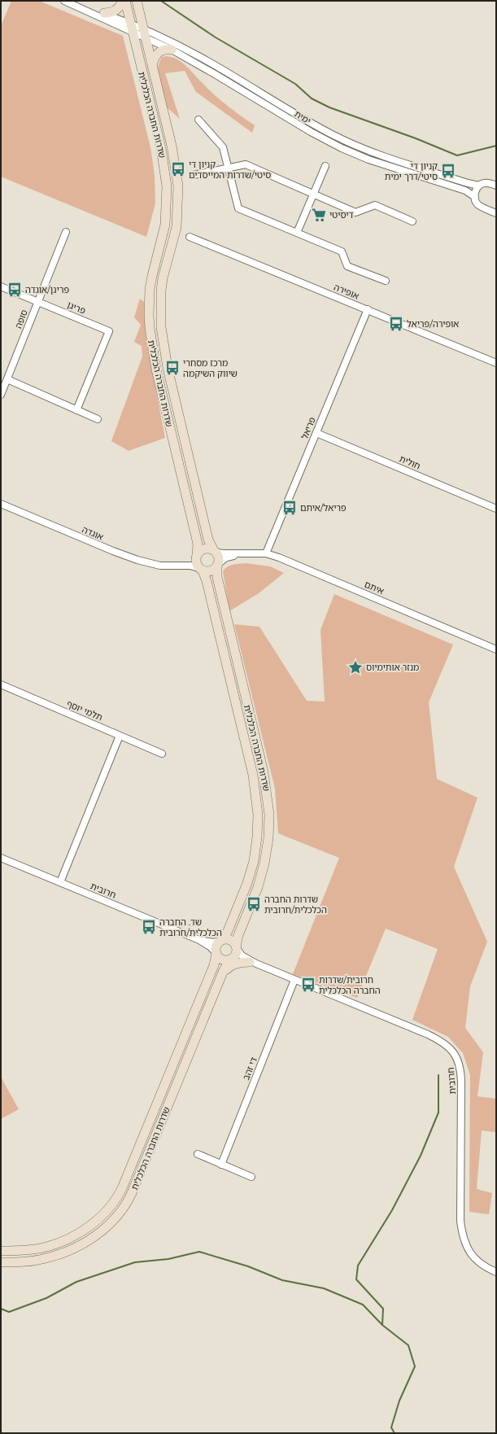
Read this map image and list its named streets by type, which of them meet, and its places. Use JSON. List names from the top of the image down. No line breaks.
{"streets":{"main road":["שדרות החברה הכלכלית"],"street":["ימית","אופירה","פריגן","סופה","פריאל","חולית","אוגדה","איתם","תלמי יוסף","חרובית","די זהב"]},"crossings":[["שדרות החברה הכלכלית","ימית"],["שדרות החברה הכלכלית","אוגדה"],["שדרות החברה הכלכלית","איתם"],["שדרות החברה הכלכלית","חרובית"],["אופירה","פריאל"],["פריגן","סופה"],["פריאל","חולית"],["פריאל","איתם"],["אוגדה","איתם"],["חרובית","די זהב"]],"places":{"bus stop":["קניון די סיטי/שדרות המייסדים","קניון די סיטי/דרך ימית","פריגן/אוגדה","אופירה/פריאל","מרכז מסחרי שיווק השיקמה","פריאל/איתם","שדרות החברה הכלכלית/חרובית","שד. החברה הכלכלית/חרובית","חרובית/שדרות החברה הכלכלית"],"supermarket":["דיסיטי"],"place":["מנזר אותימיוס"]}}
